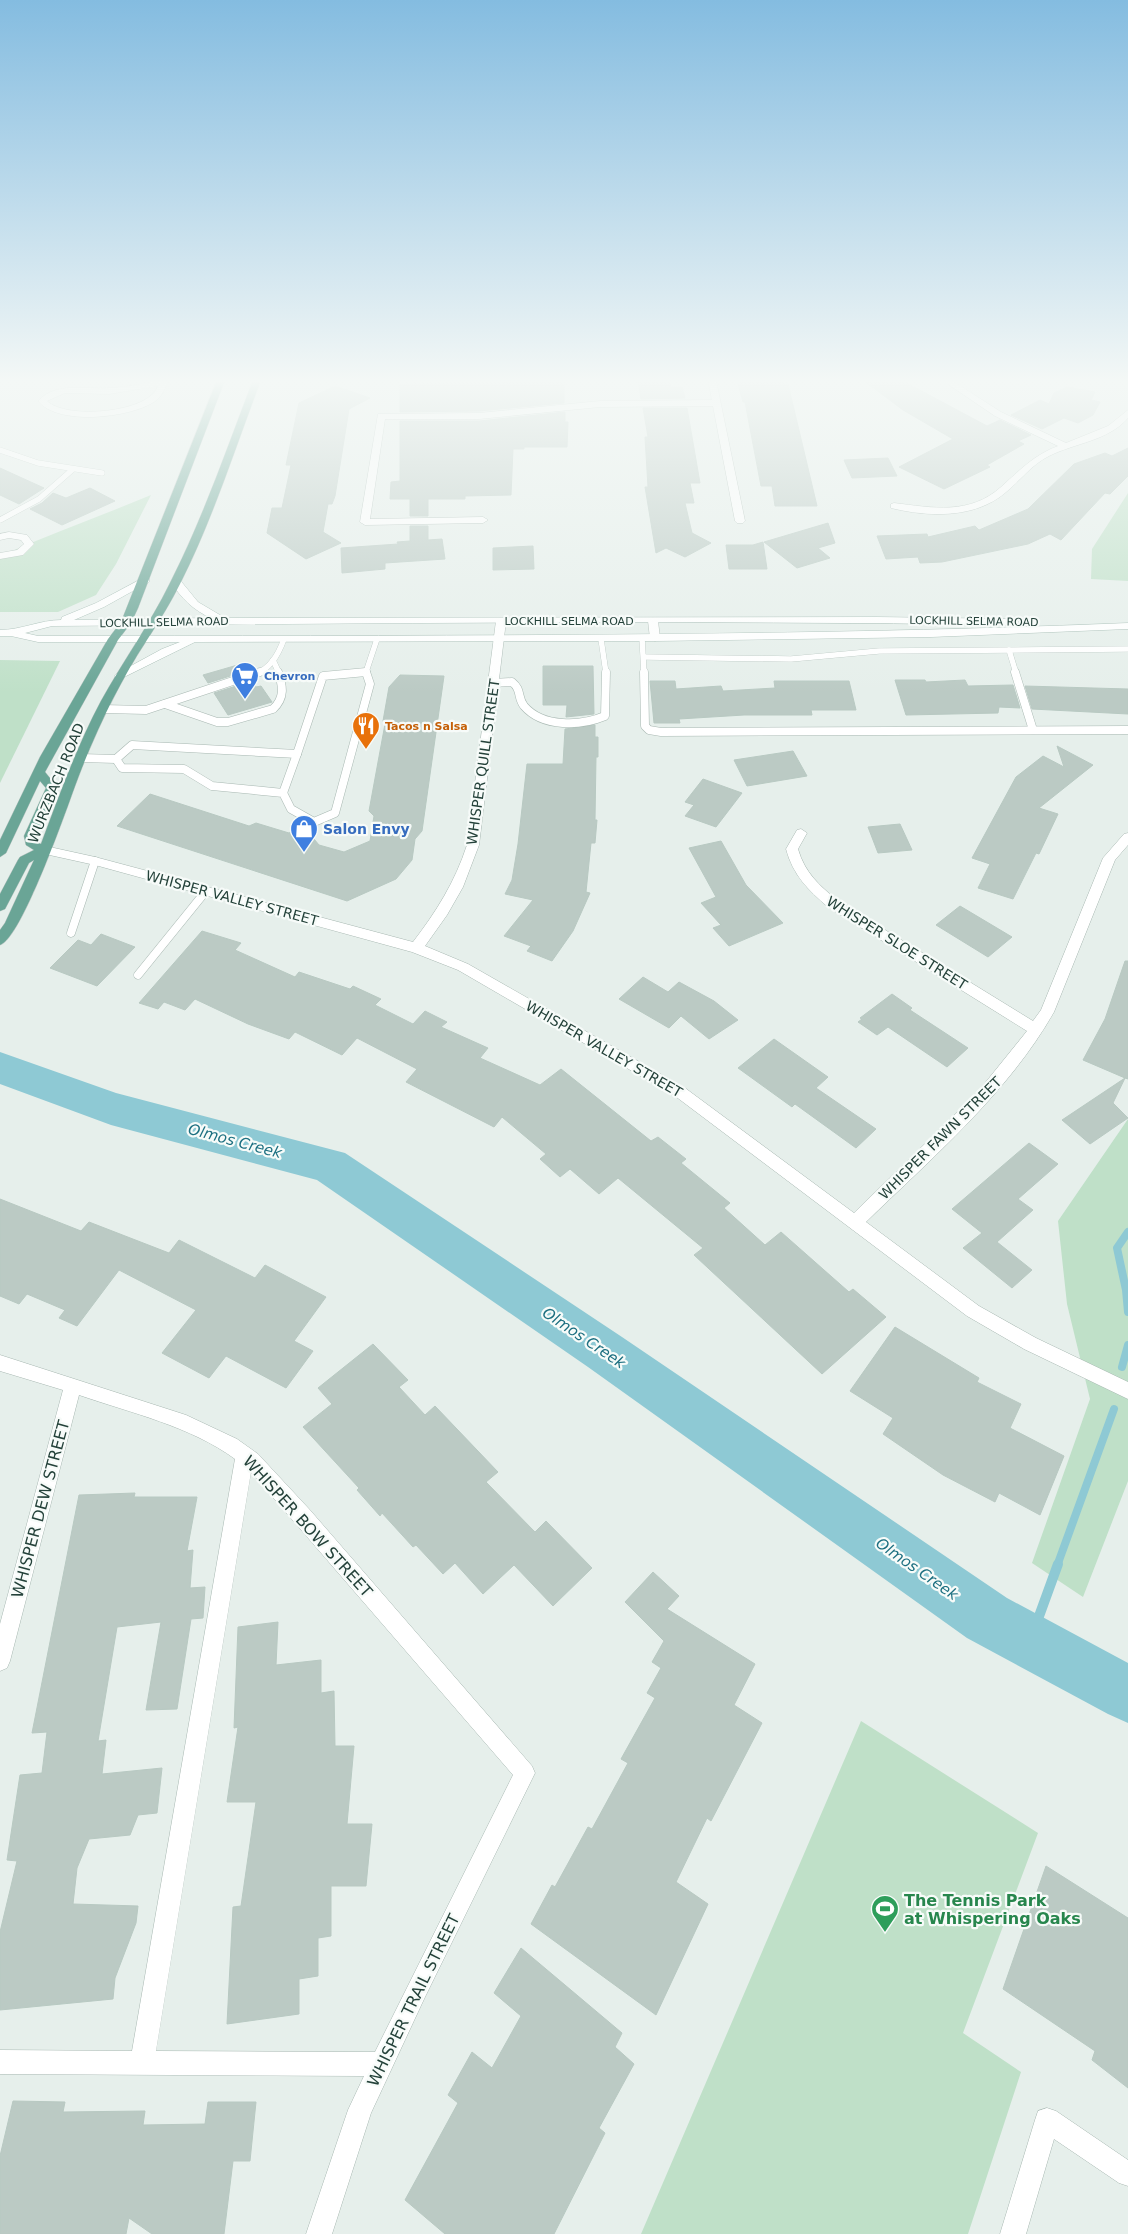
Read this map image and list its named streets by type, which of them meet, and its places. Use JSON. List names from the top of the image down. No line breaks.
{"streets":{"main road":["WURZBACH ROAD"],"street":["LOCKHILL SELMA ROAD","WHISPER QUILL STREET","WHISPER VALLEY STREET","WHISPER SLOE STREET","WHISPER FAWN STREET","WHISPER DEW STREET","WHISPER BOW STREET","WHISPER TRAIL STREET"]},"crossings":[["LOCKHILL SELMA ROAD","WHISPER QUILL STREET"],["LOCKHILL SELMA ROAD","WURZBACH ROAD"],["WHISPER QUILL STREET","WHISPER VALLEY STREET"],["WURZBACH ROAD","WHISPER VALLEY STREET"],["WHISPER VALLEY STREET","WHISPER FAWN STREET"],["WHISPER SLOE STREET","WHISPER FAWN STREET"],["WHISPER DEW STREET","WHISPER BOW STREET"],["WHISPER BOW STREET","WHISPER TRAIL STREET"]],"water":["Olmos Creek"],"places":{"supermarket":["Chevron"],"restaurant":["Tacos n Salsa"],"shop":["Salon Envy"],"sports":["The Tennis Park at Whispering Oaks"]}}
